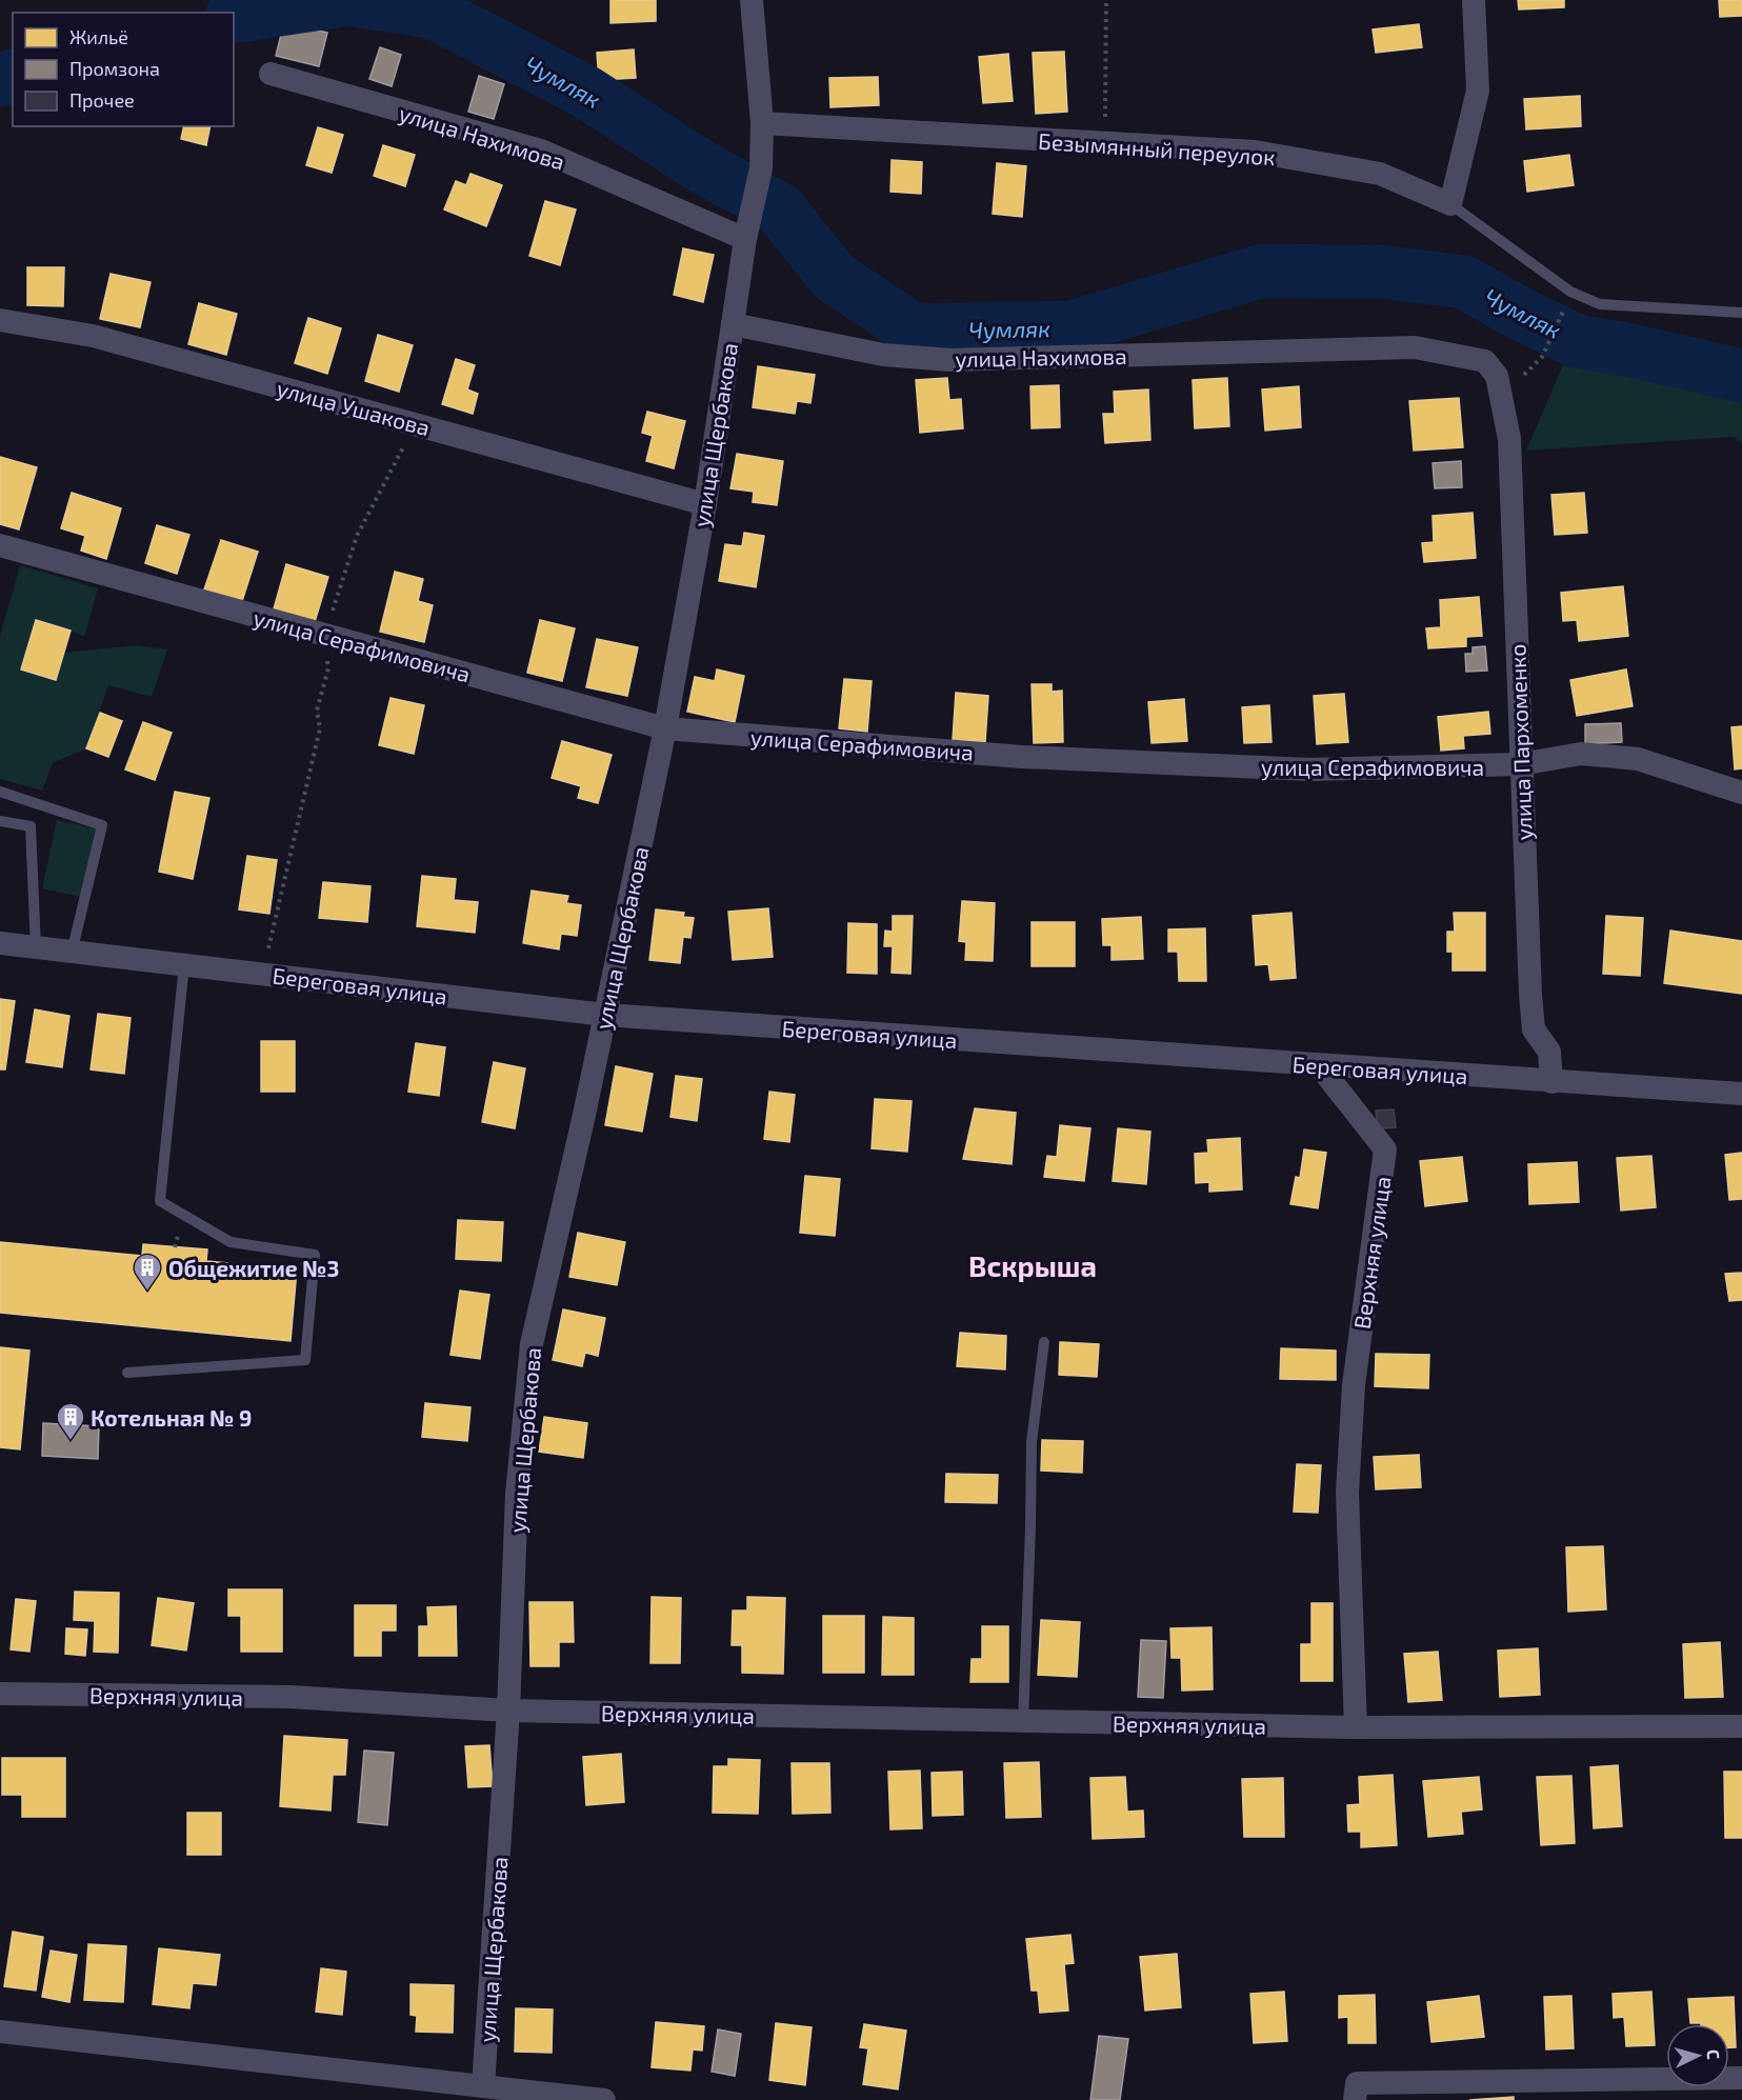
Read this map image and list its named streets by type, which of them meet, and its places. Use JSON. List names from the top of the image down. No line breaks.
{"streets":{"street":["улица Нахимова","Безымянный переулок","улица Ушакова","улица Щербакова","улица Серафимовича","улица Пархоменко","Береговая улица","Верхняя улица"]},"crossings":[["улица Нахимова","улица Щербакова"],["улица Нахимова","улица Пархоменко"],["улица Ушакова","улица Щербакова"],["улица Щербакова","улица Серафимовича"],["улица Щербакова","Береговая улица"],["улица Щербакова","Верхняя улица"],["улица Серафимовича","улица Пархоменко"],["улица Пархоменко","Береговая улица"],["Береговая улица","Верхняя улица"]],"districts":["Вскрыша"],"water":["Чумляк"],"places":{"building":["Общежитие №3","Котельная № 9"]},"legend":["Жильё","Промзона","Прочее"],"north":"right"}
